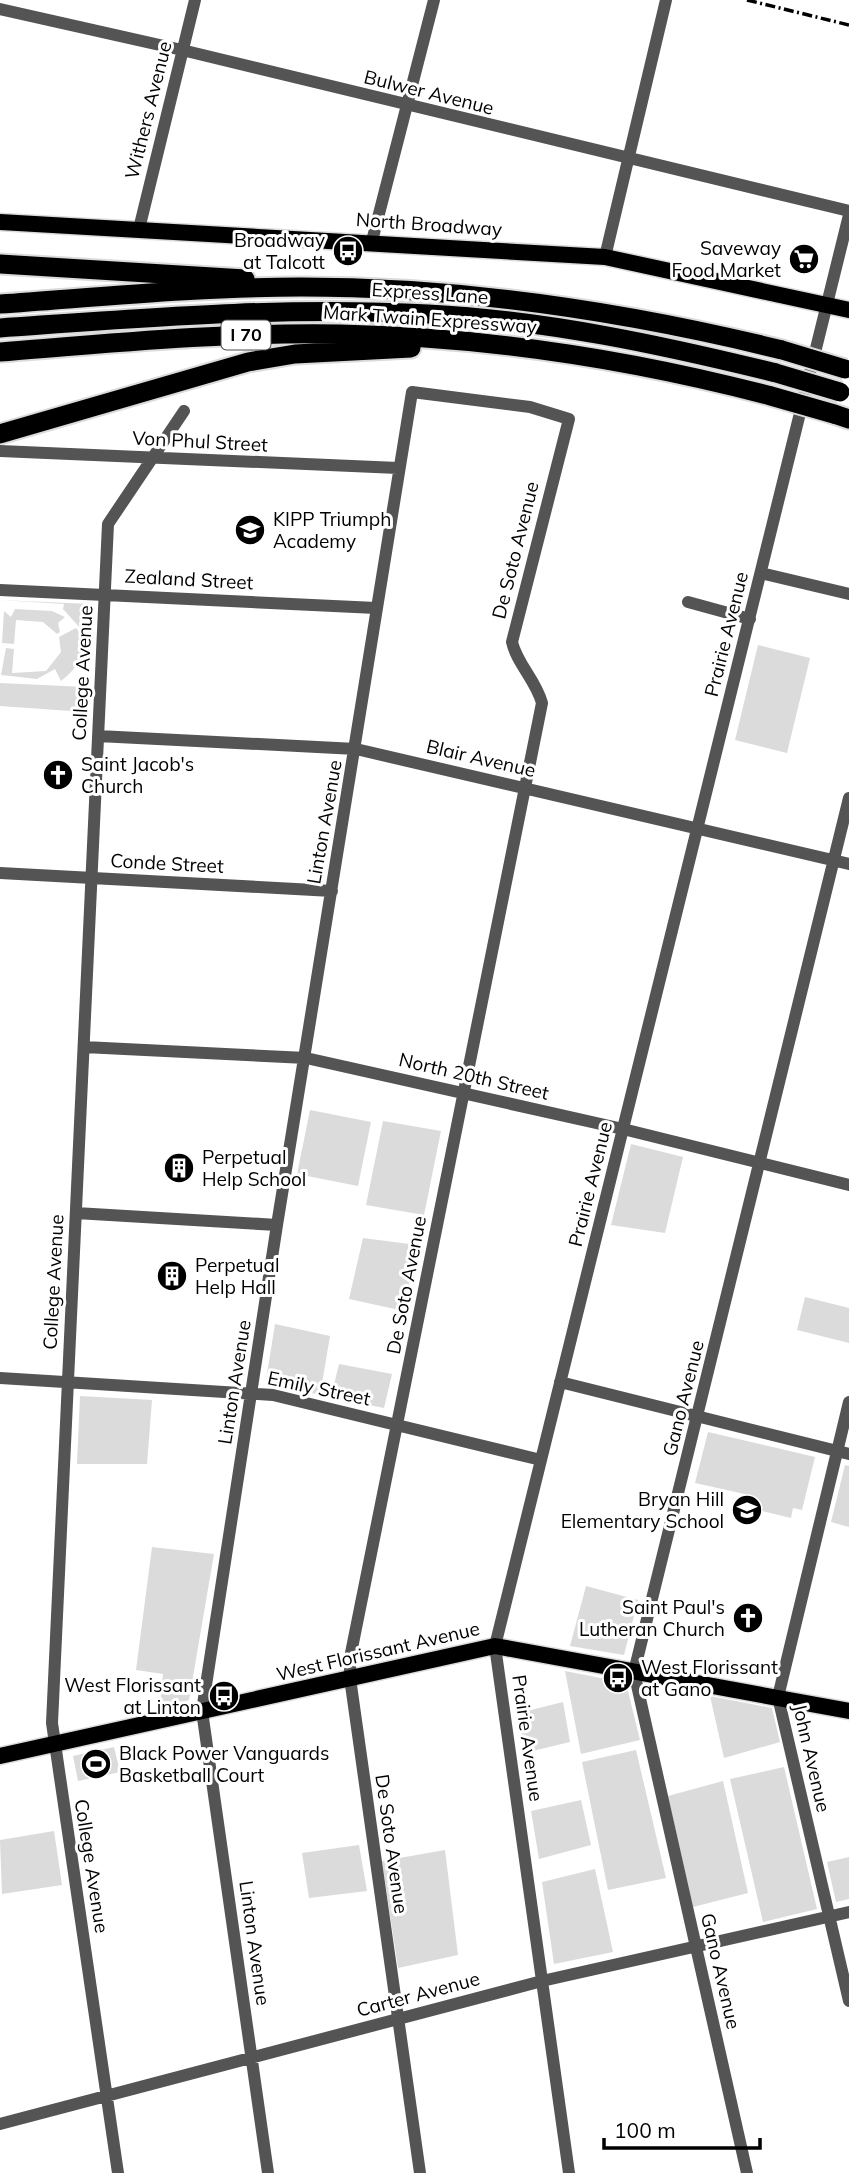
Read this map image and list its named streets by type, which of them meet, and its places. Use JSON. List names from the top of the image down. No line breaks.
{"streets":{"highway":["Express Lane","Mark Twain Expressway","I 70"],"main road":["North Broadway","West Florissant Avenue"],"street":["Bulwer Avenue","Withers Avenue","Von Phul Street","De Soto Avenue","Zealand Street","Prairie Avenue","College Avenue","Blair Avenue","Linton Avenue","Conde Street","North 20th Street","Emily Street","Gano Avenue","John Avenue","Carter Avenue"]},"crossings":[["Bulwer Avenue","Withers Avenue"],["Bulwer Avenue","Prairie Avenue"],["Withers Avenue","North Broadway"],["North Broadway","Prairie Avenue"],["Von Phul Street","College Avenue"],["Von Phul Street","Linton Avenue"],["De Soto Avenue","Blair Avenue"],["De Soto Avenue","Linton Avenue"],["De Soto Avenue","North 20th Street"],["De Soto Avenue","Emily Street"],["De Soto Avenue","West Florissant Avenue"],["De Soto Avenue","Carter Avenue"],["Zealand Street","College Avenue"],["Zealand Street","Linton Avenue"],["Prairie Avenue","Blair Avenue"],["Prairie Avenue","North 20th Street"],["Prairie Avenue","Emily Street"],["Prairie Avenue","West Florissant Avenue"],["Prairie Avenue","Carter Avenue"],["College Avenue","Blair Avenue"],["College Avenue","Conde Street"],["College Avenue","North 20th Street"],["College Avenue","Emily Street"],["College Avenue","West Florissant Avenue"],["College Avenue","Carter Avenue"],["Blair Avenue","Linton Avenue"],["Blair Avenue","Gano Avenue"],["Linton Avenue","Conde Street"],["Linton Avenue","North 20th Street"],["Linton Avenue","Emily Street"],["Linton Avenue","West Florissant Avenue"],["Linton Avenue","Carter Avenue"],["North 20th Street","Gano Avenue"],["Gano Avenue","West Florissant Avenue"],["Gano Avenue","Carter Avenue"],["West Florissant Avenue","John Avenue"],["John Avenue","Carter Avenue"]],"places":{"bus stop":["Broadway at Talcott","West Florissant at Gano","West Florissant at Linton"],"supermarket":["Saveway Food Market"],"school or university":["KIPP Triumph Academy","Bryan Hill Elementary School"],"church":["Saint Jacob's Church","Saint Paul's Lutheran Church"],"building":["Perpetual Help School","Perpetual Help Hall"],"sports":["Black Power Vanguards Basketball Court"]},"scale_bar":"100 m"}
